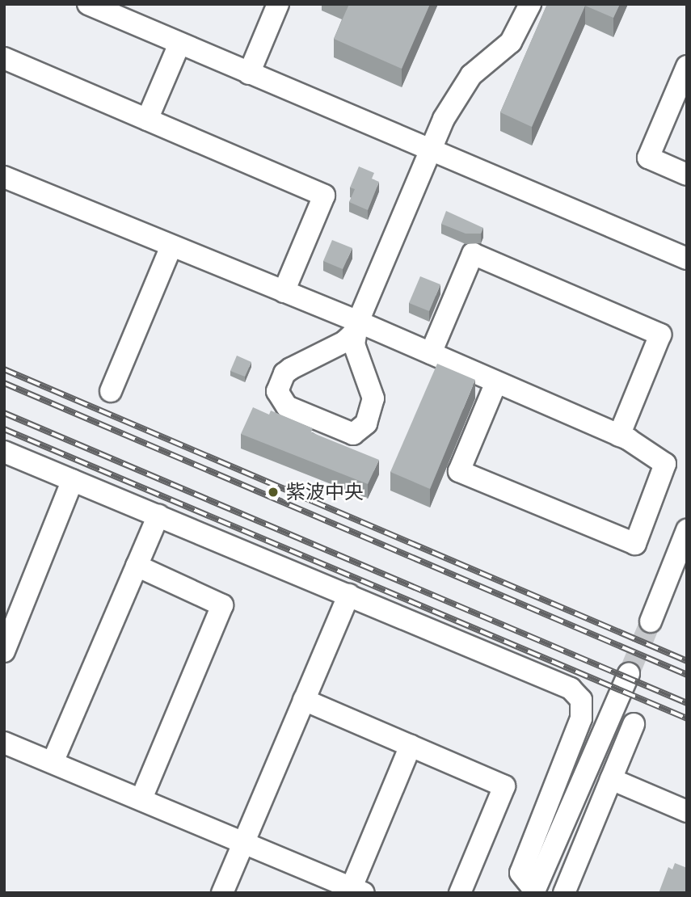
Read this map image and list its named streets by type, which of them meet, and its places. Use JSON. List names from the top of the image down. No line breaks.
{"places":["紫波中央"]}
